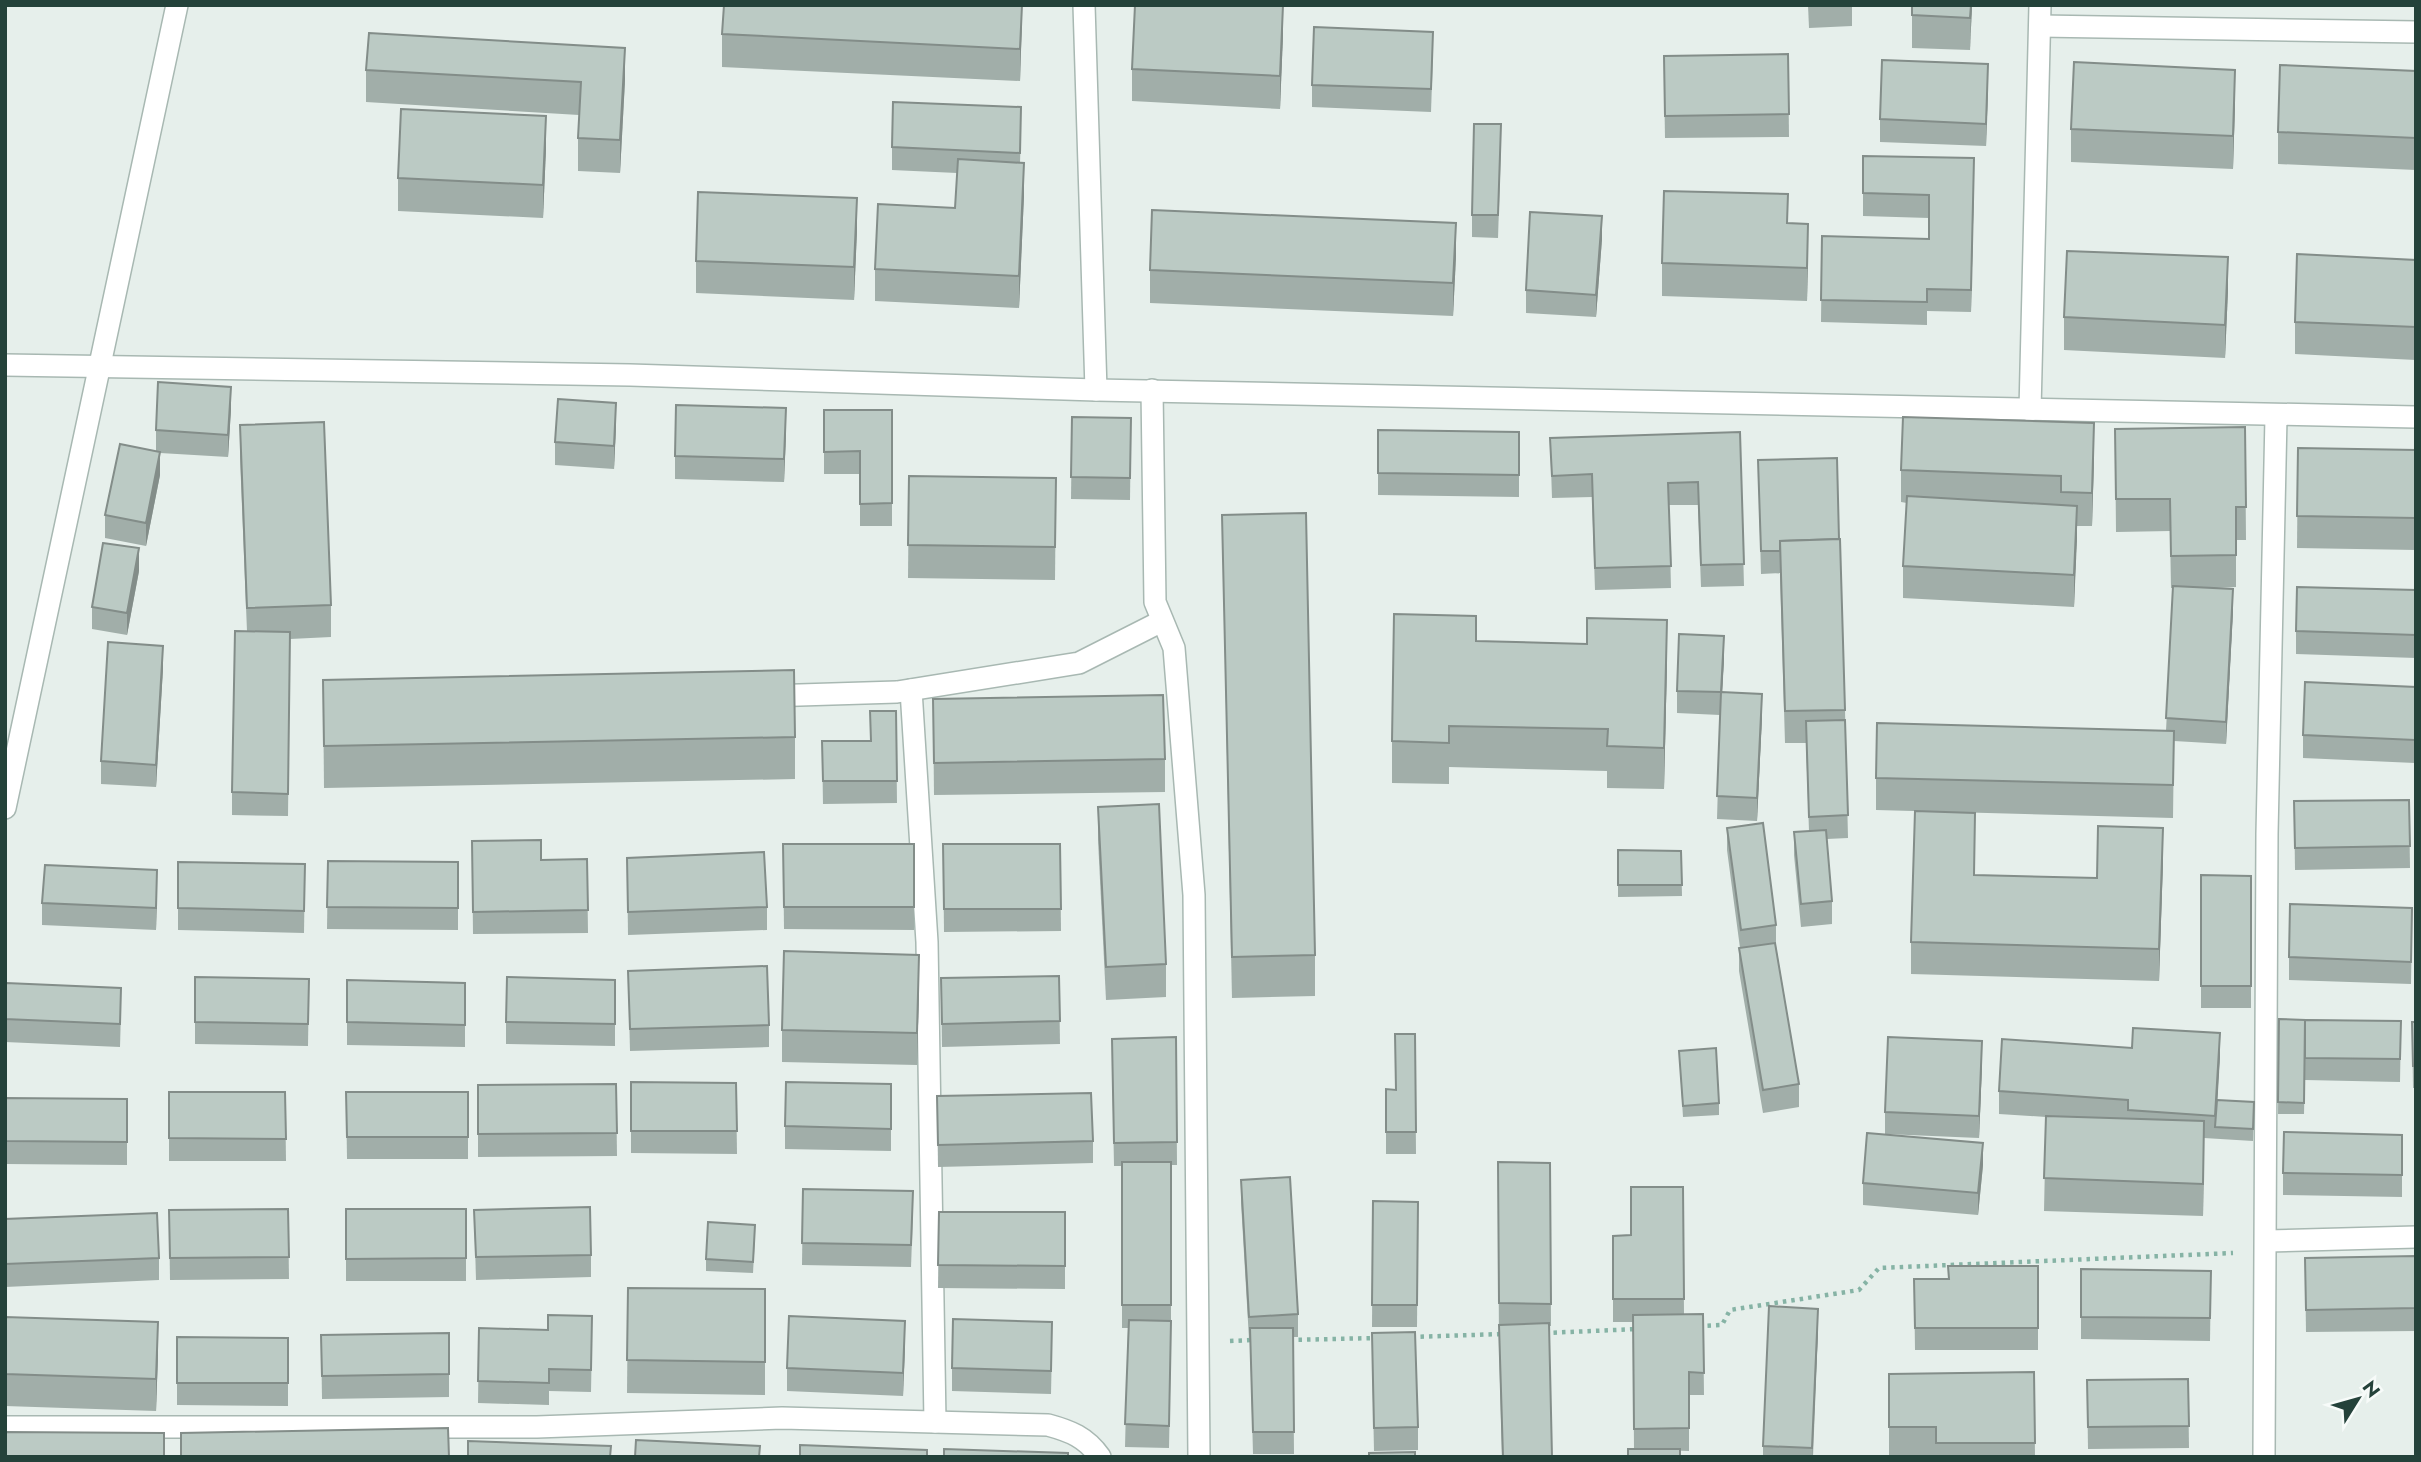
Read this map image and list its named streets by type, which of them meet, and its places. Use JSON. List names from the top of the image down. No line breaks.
{"north":"top right"}
